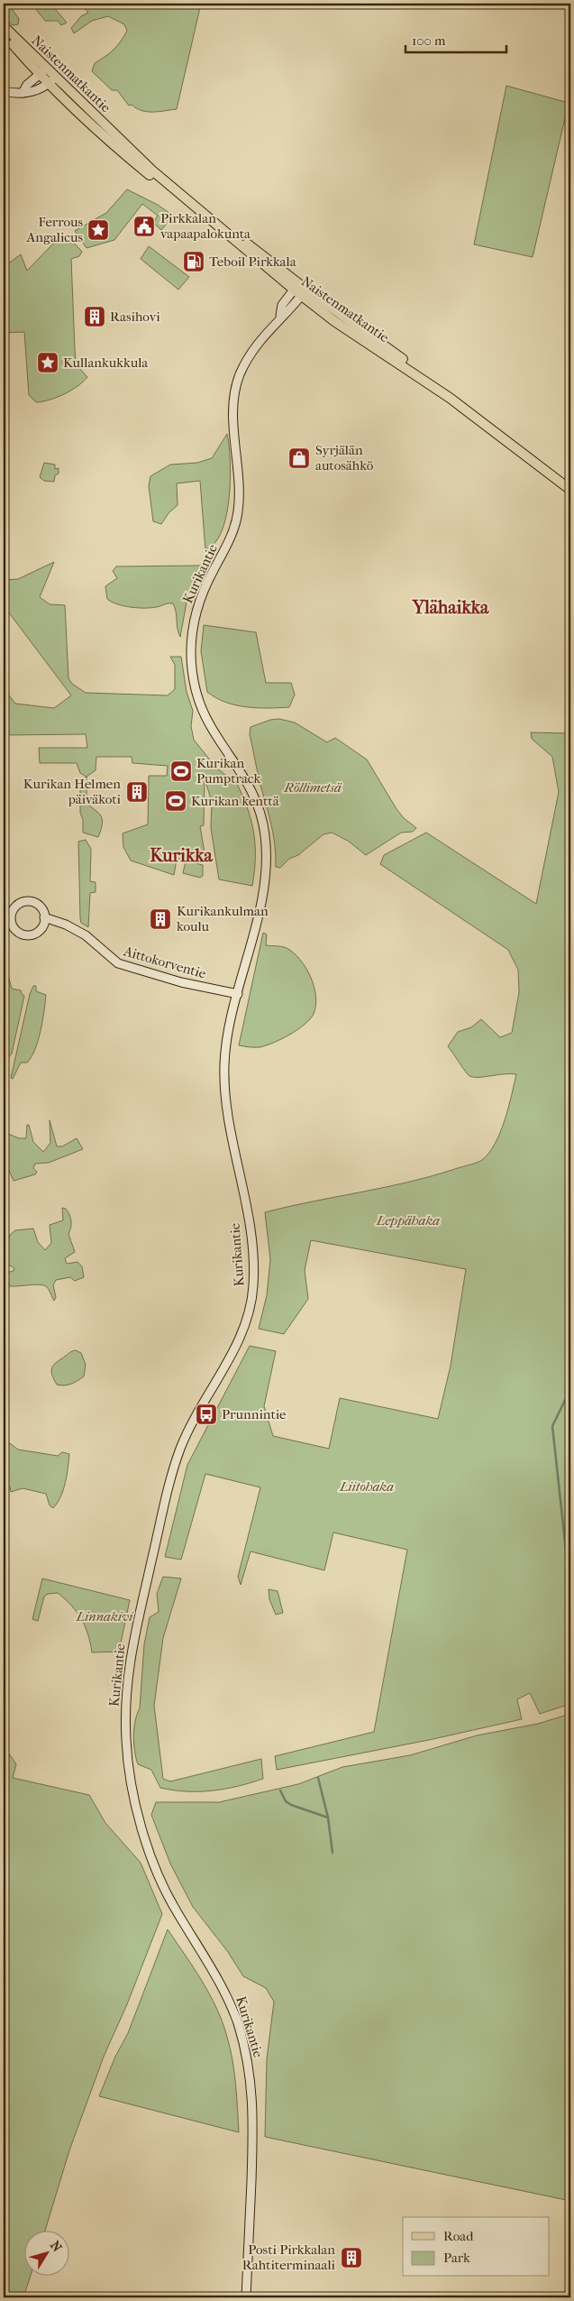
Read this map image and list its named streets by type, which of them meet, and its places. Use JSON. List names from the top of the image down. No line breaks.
{"streets":{"main road":["Naistenmatkantie","Kurikantie","Aittokorventie"]},"crossings":[["Naistenmatkantie","Kurikantie"],["Kurikantie","Aittokorventie"]],"districts":["Ylähaikka","Kurikka"],"parks":["Röllimetsä","Leppähaka","Liitohaka","Linnakivi"],"places":{"public building":["Pirkkalan vapaapalokunta"],"place":["Ferrous Angalicus","Kullankukkula"],"fuel station":["Teboil Pirkkala"],"building":["Rasihovi","Kurikan Helmen päiväkoti","Kurikankulman koulu","Posti Pirkkalan Rahtiterminaali"],"shop":["Syrjälän autosähkö"],"sports":["Kurikan Pumptrack","Kurikan kenttä"],"bus stop":["Prunnintie"]},"legend":["Road","Park"],"scale_bar":"100 m","north":"top right"}
